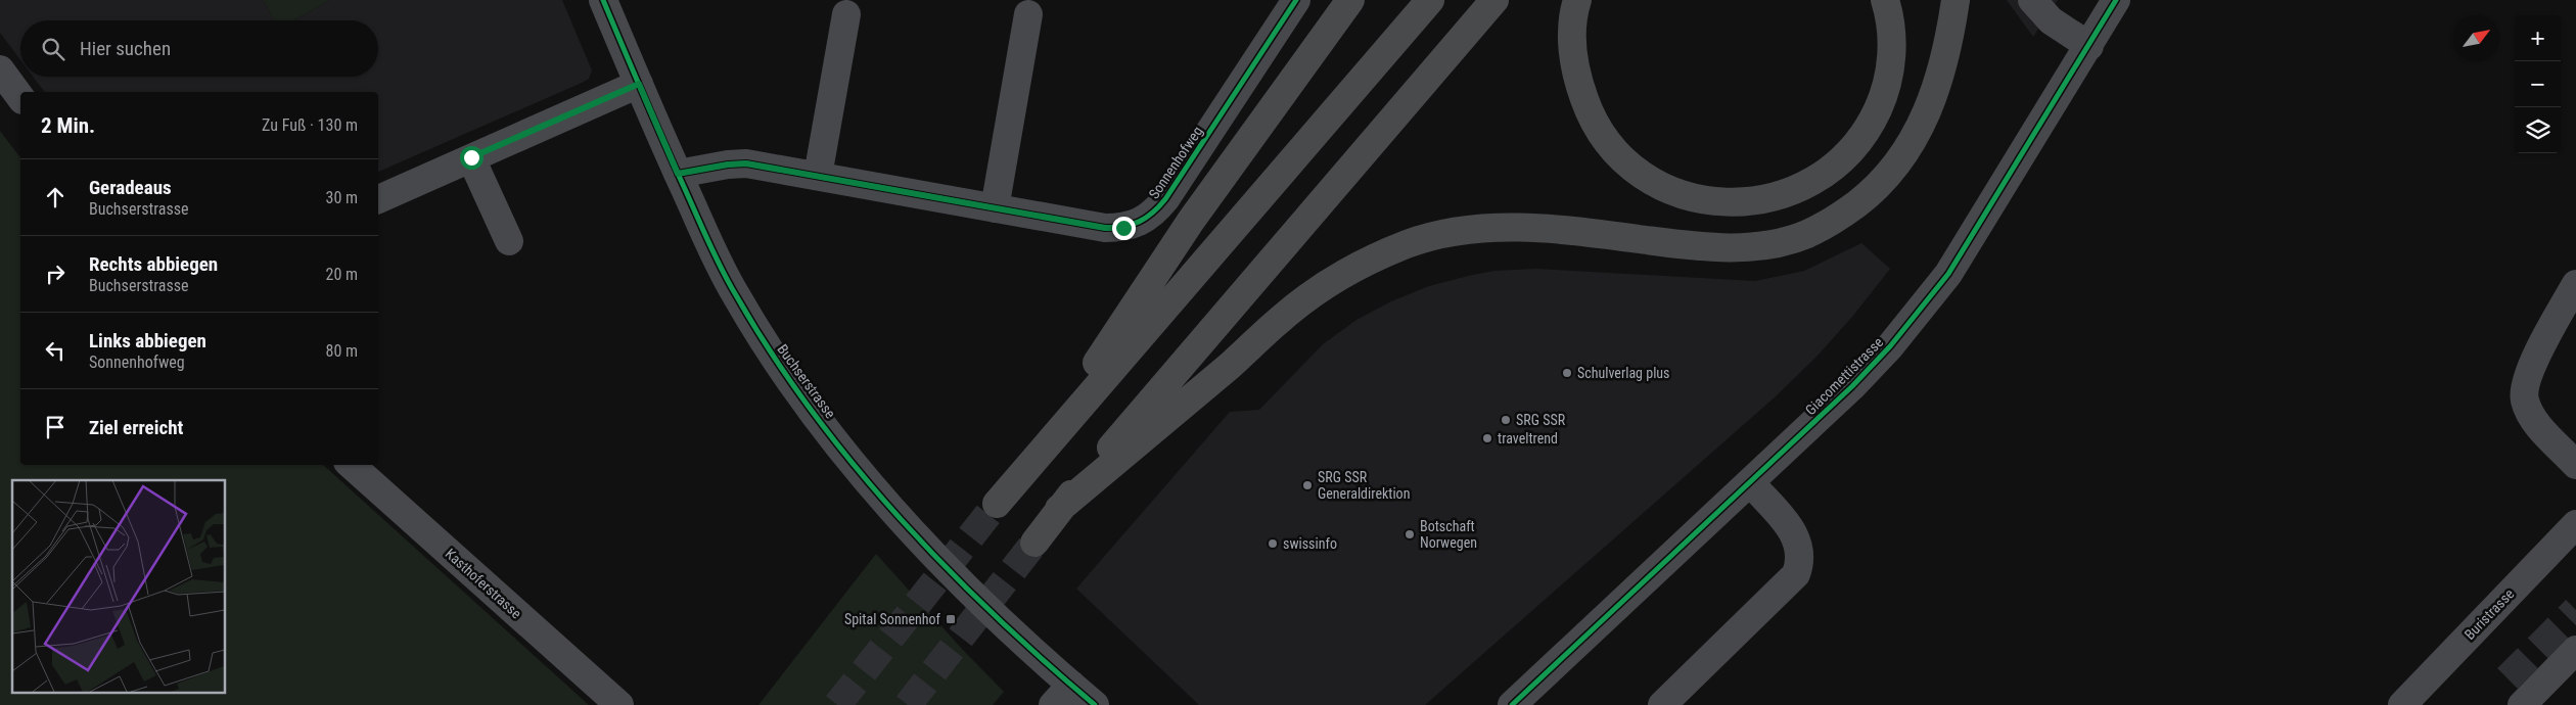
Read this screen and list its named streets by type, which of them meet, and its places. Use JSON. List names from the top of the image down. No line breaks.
{"streets":{"street":["Sonnenhofweg","Giacomettistrasse","Buchserstrasse","Kasthoferstrasse","Buristrasse"]},"crossings":[["Sonnenhofweg","Buchserstrasse"]],"places":{"other":["Schulverlag plus","SRG SSR","traveltrend","SRG SSR Generaldirektion","Botschaft Norwegen","swissinfo"],"transit":["Spital Sonnenhof"]},"north":"top right","page":{"map_buttons":["+","−"],"search":"Hier suchen","heading":["2 Min.","Zu Fuß · 130 m"],"list":[["Geradeaus","Buchserstrasse","30 m"],["Rechts abbiegen","Buchserstrasse","20 m"],["Links abbiegen","Sonnenhofweg","80 m"],"Ziel erreicht"]}}
